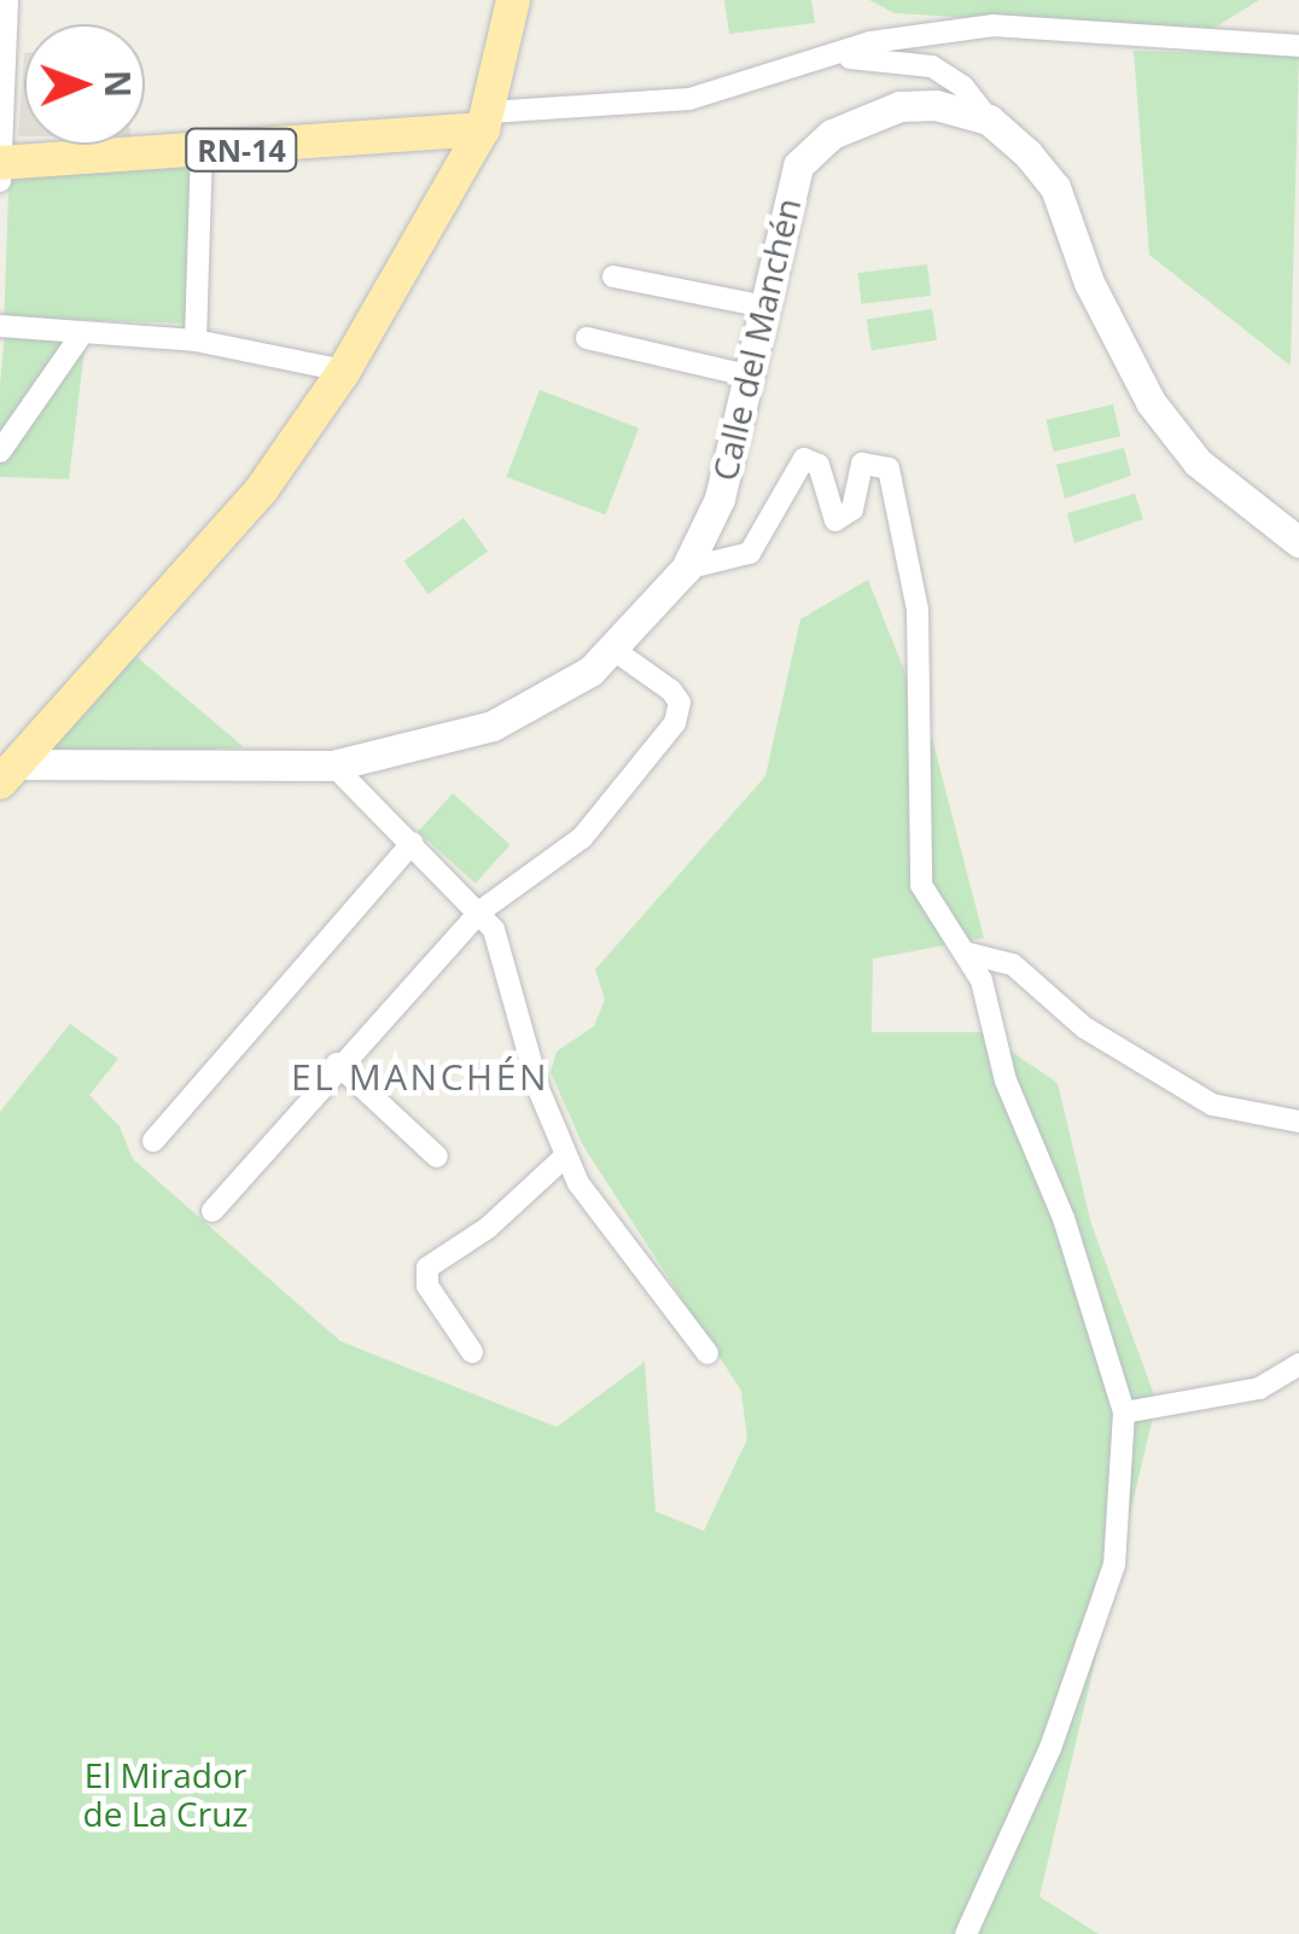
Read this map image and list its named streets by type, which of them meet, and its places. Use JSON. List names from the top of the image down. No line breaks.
{"streets":{"main road":["RN-14"],"street":["Calle del Manchén"]},"districts":["EL MANCHÉN"],"parks":["El Mirador de La Cruz"],"north":"right"}
